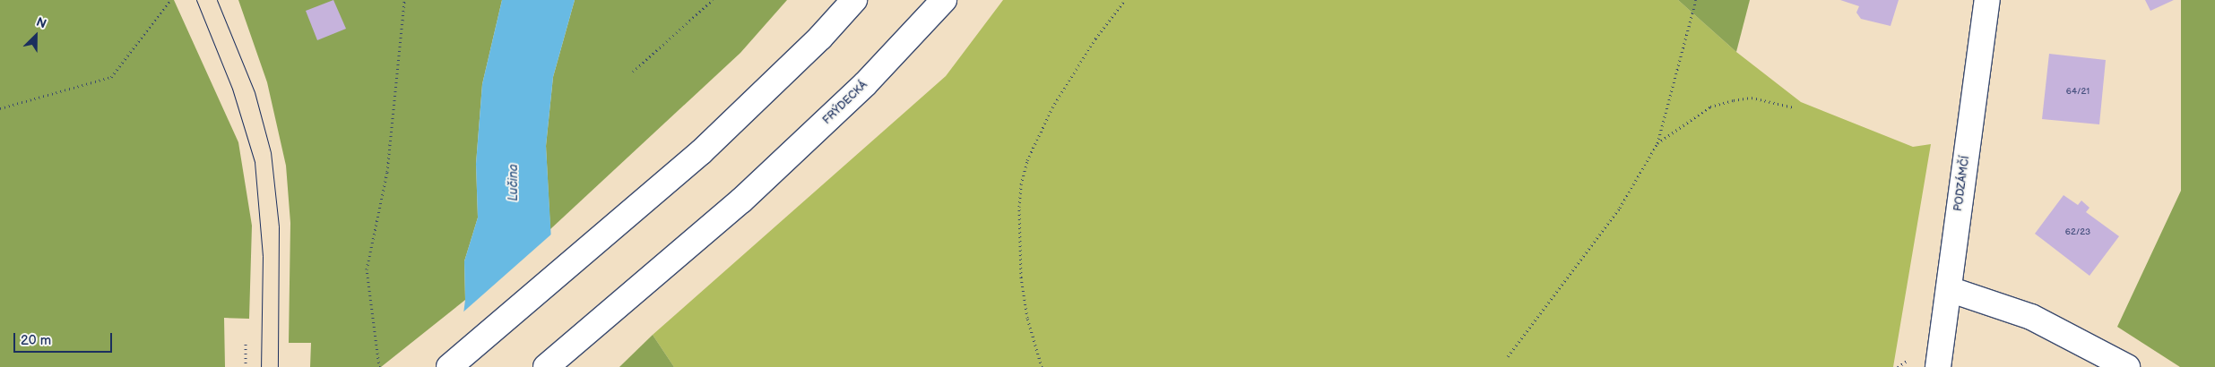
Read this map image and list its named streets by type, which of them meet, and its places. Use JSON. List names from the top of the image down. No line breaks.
{"streets":{"main road":["FRÝDECKÁ","PODZÁMČÍ"]},"water":["Lučina"],"house_numbers":["64/21","62/23"],"scale_bar":"20 m","north":"top right"}
